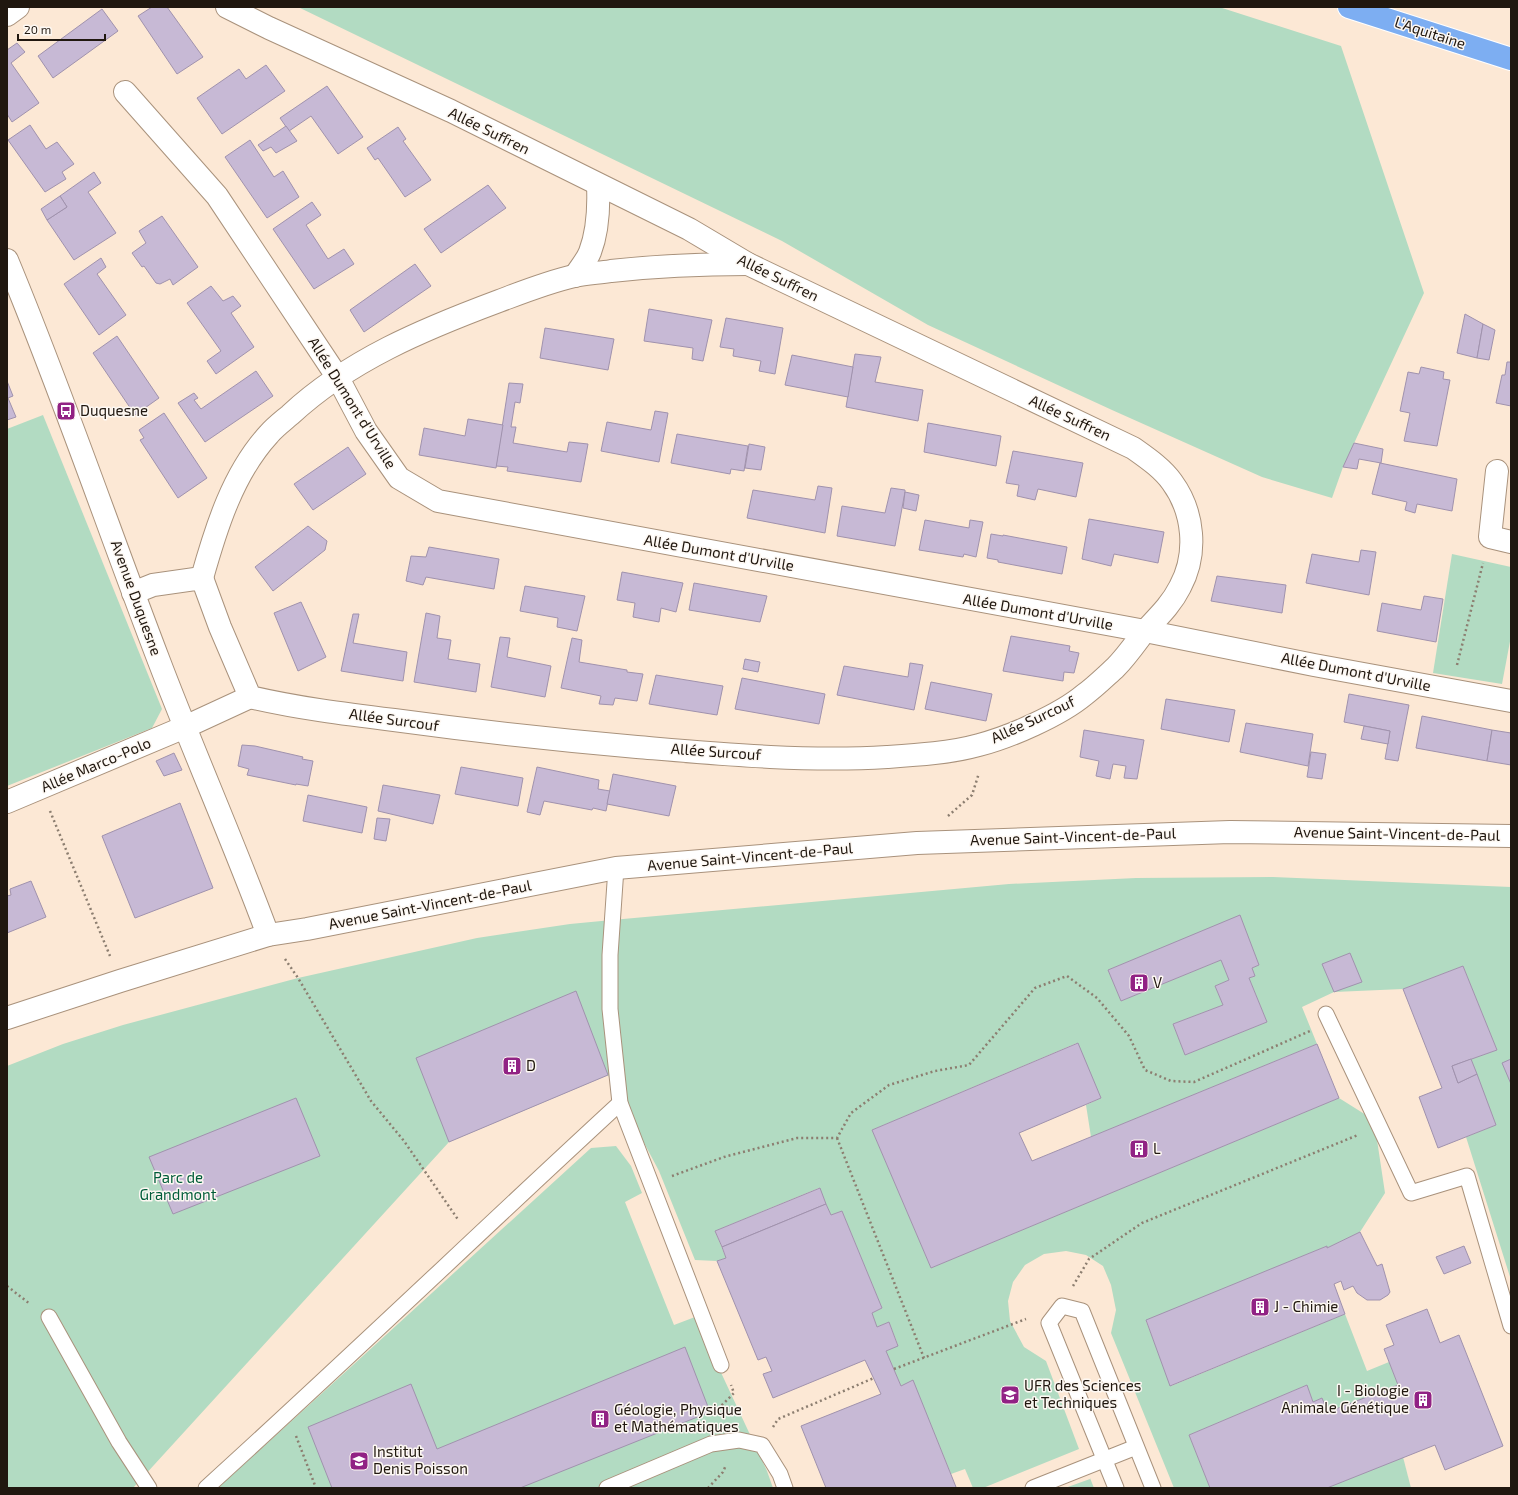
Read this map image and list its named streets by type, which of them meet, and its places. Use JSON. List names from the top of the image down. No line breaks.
{"streets":{"highway":["L'Aquitaine"],"street":["Allée Suffren","Allée Dumont d'Urville","Avenue Duquesne","Allée Surcouf","Allée Marco-Polo","Avenue Saint-Vincent-de-Paul"]},"crossings":[["Allée Suffren","Allée Dumont d'Urville"],["Allée Suffren","Allée Surcouf"],["Allée Dumont d'Urville","Allée Surcouf"],["Avenue Duquesne","Allée Marco-Polo"],["Avenue Duquesne","Avenue Saint-Vincent-de-Paul"]],"parks":["Parc de Grandmont"],"places":{"bus stop":["Duquesne"],"building":["V","D","L","J - Chimie","I - Biologie Animale Génétique","Géologie, Physique et Mathématiques"],"school or university":["UFR des Sciences et Techniques","Institut Denis Poisson"]},"scale_bar":"20 m"}
